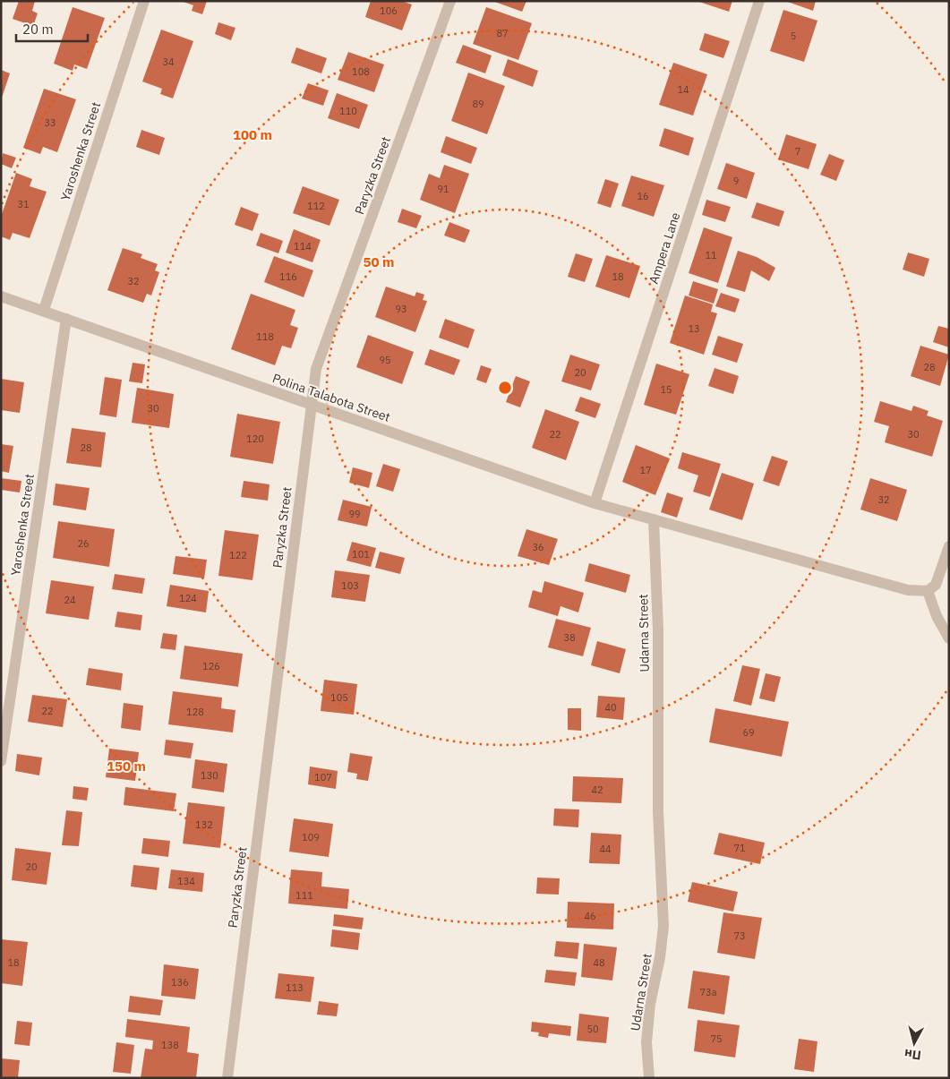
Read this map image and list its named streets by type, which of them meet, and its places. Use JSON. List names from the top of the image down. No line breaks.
{"streets":{"street":["Yaroshenka Street","Paryzka Street","Ampera Lane","Polina Talabota Street","Udarna Street"]},"crossings":[["Yaroshenka Street","Polina Talabota Street"],["Paryzka Street","Polina Talabota Street"],["Ampera Lane","Polina Talabota Street"],["Polina Talabota Street","Udarna Street"]],"house_numbers":["106","87","5","34","108","14","89","110","33","7","9","91","16","31","112","114","11","116","18","32","93","13","118","95","28","20","15","30","22","30","120","28","17","32","99","26","36","101","122","103","124","24","38","126","105","40","22","128","69","130","107","42","132","109","71","44","20","134","111","46","73","18","48","136","113","73а","50","75","138"],"scale_bar":"20 m","north":"bottom","rings":["100 m","50 m","150 m"]}
